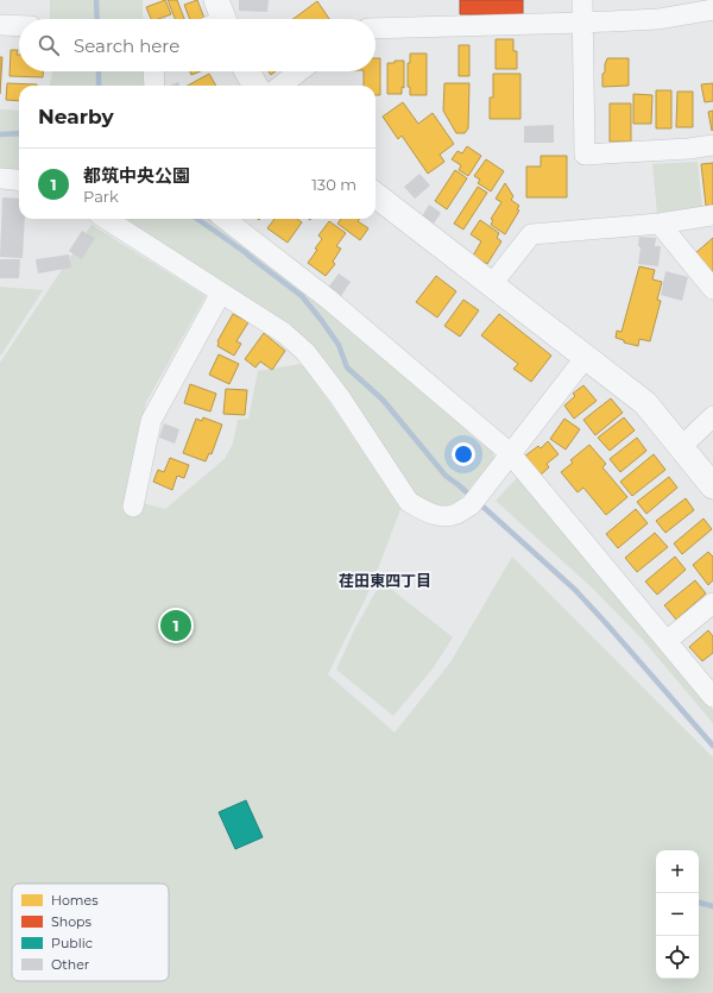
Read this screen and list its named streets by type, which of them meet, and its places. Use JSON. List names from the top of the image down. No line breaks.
{"districts":["荏田東四丁目"],"legend":["Homes","Shops","Public","Other"],"page":{"search":"Search here","heading":"Nearby","list":[{"mark":"1","name":"都筑中央公園","note":"Park","value":"130 m"}],"pins":"1","map_buttons":["+","−"]}}
